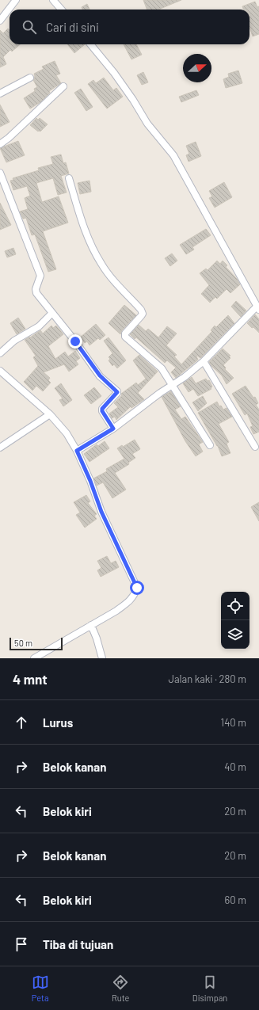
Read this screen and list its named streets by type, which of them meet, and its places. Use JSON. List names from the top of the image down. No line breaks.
{"scale_bar":"50 m","north":"right","page":{"search":"Cari di sini","scale":"50 m","heading":["4 mnt","Jalan kaki · 280 m"],"list":[["Lurus","140 m"],["Belok kanan","40 m"],["Belok kiri","20 m"],["Belok kanan","20 m"],["Belok kiri","60 m"],"Tiba di tujuan"],"nav":["Peta","Rute","Disimpan"]}}
